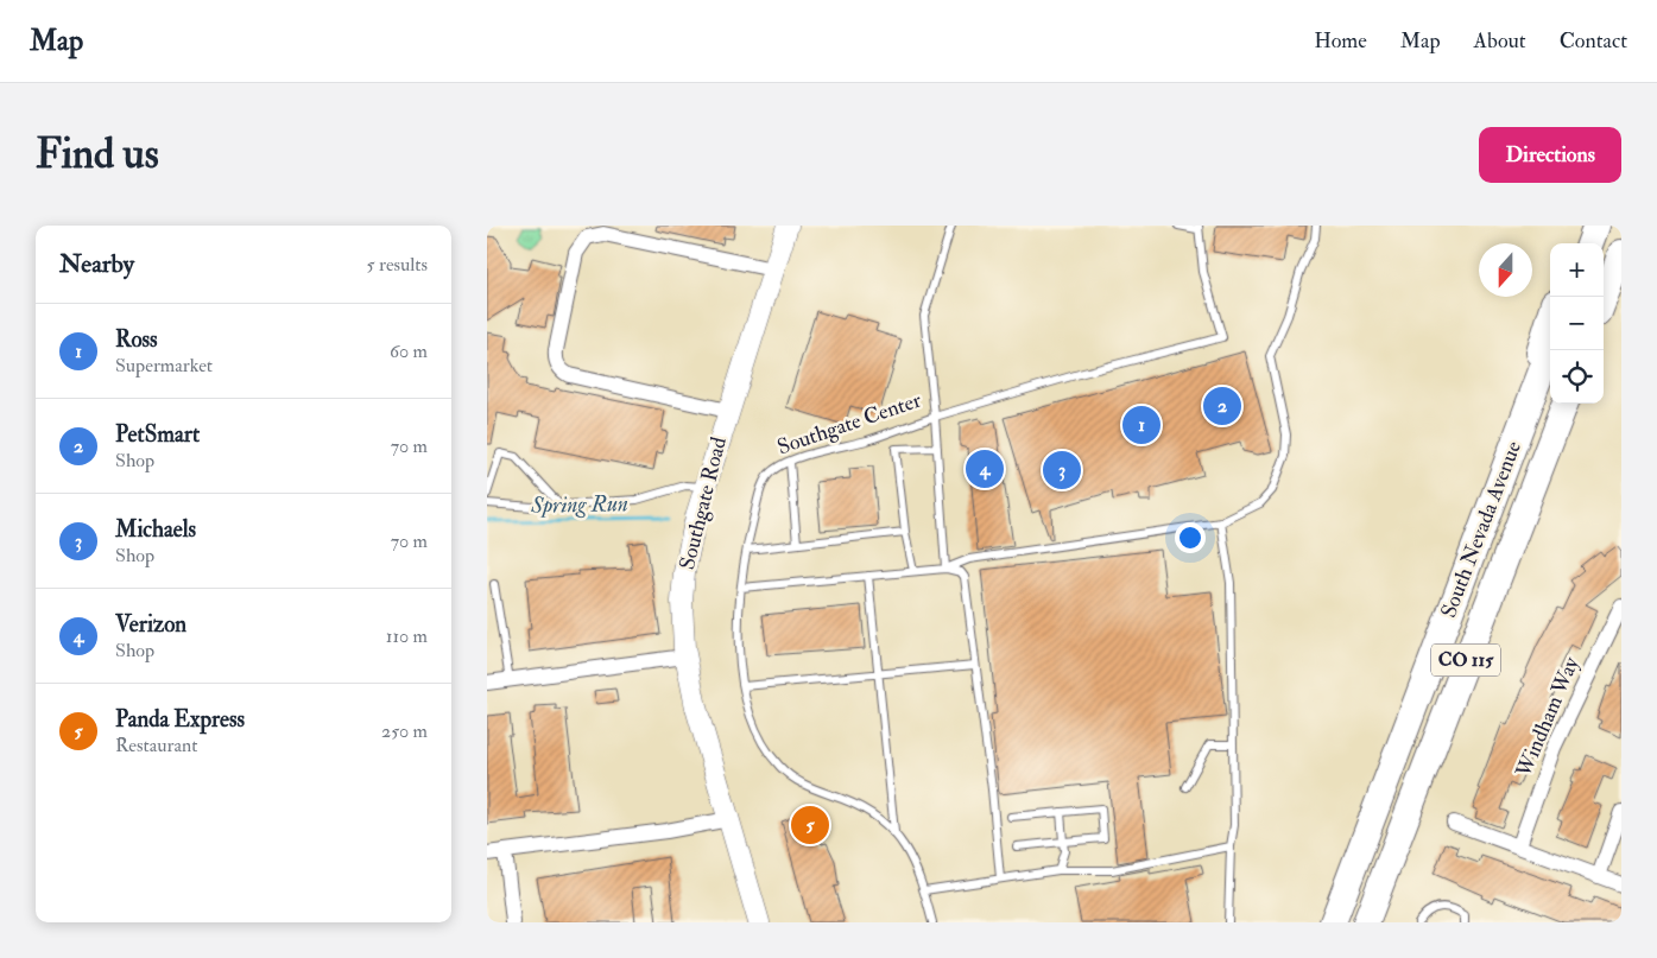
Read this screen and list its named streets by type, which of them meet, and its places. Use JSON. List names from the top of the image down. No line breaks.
{"streets":{"highway":["South Nevada Avenue","CO 115"],"street":["Southgate Road","Windham Way"],"lane":["Southgate Center"]},"water":["Spring Run"],"north":"bottom","page":{"header":"Map","nav":["Home","Map","About","Contact"],"buttons":"Directions","title":"Find us","heading":["Nearby","5 results"],"map_buttons":["+","−"],"list":[{"mark":"1","name":"Ross","note":"Supermarket","value":"60 m"},{"mark":"2","name":"PetSmart","note":"Shop","value":"70 m"},{"mark":"3","name":"Michaels","note":"Shop","value":"70 m"},{"mark":"4","name":"Verizon","note":"Shop","value":"110 m"},{"mark":"5","name":"Panda Express","note":"Restaurant","value":"250 m"}],"pins":["2","1","4","3","5"]}}
